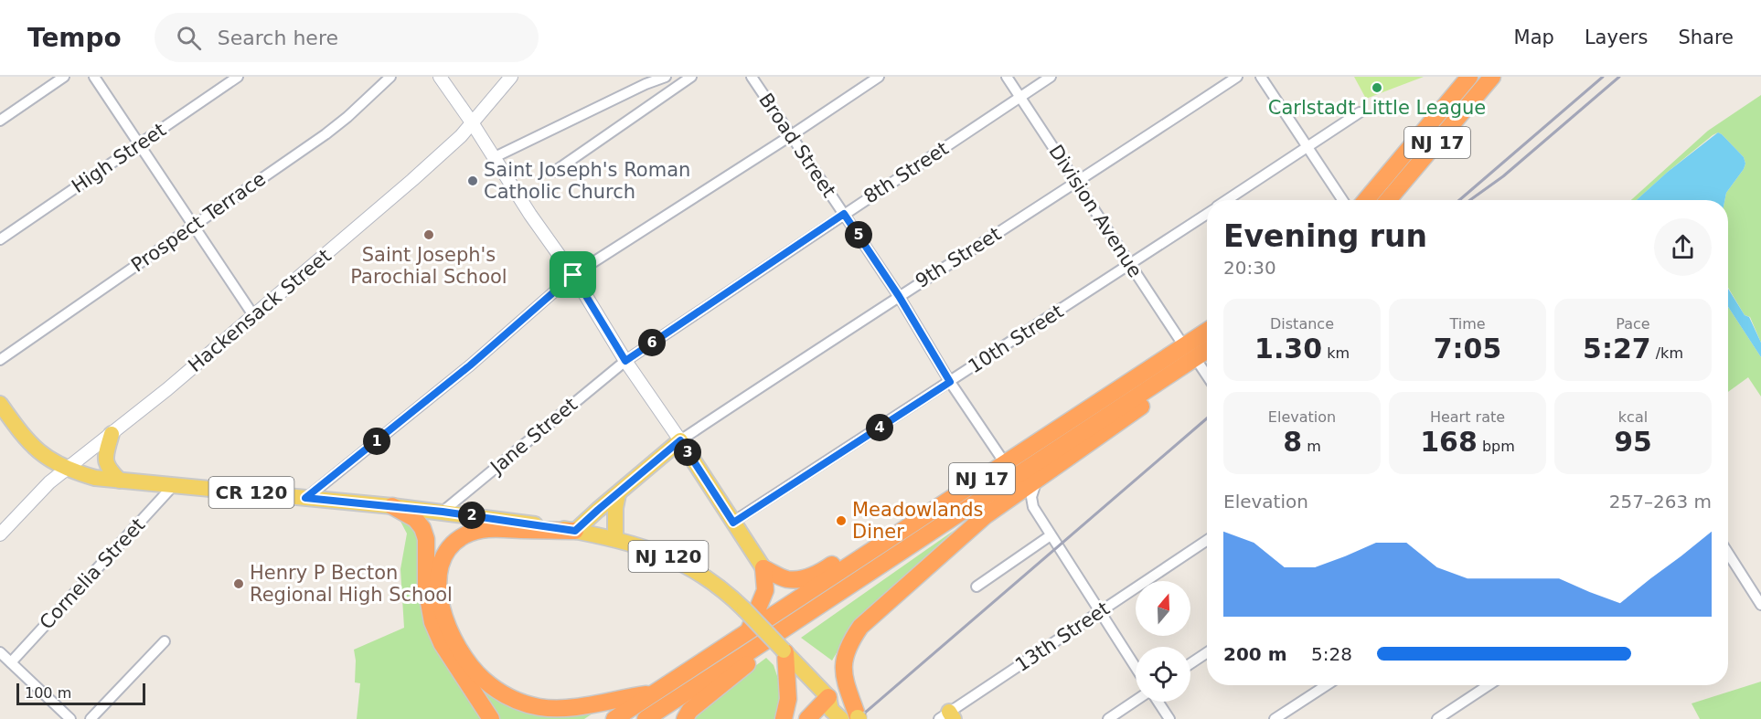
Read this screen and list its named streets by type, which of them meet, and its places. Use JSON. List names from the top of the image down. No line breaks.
{"streets":{"highway":["NJ 17"],"main road":["Hackensack Street","CR 120","NJ 120"],"street":["Broad Street","High Street","8th Street","Division Avenue","Prospect Terrace","9th Street","10th Street","Jane Street","Cornelia Street","13th Street"]},"crossings":[["NJ 17","Broad Street"],["NJ 17","Division Avenue"],["Broad Street","8th Street"],["Broad Street","9th Street"],["Broad Street","10th Street"],["8th Street","Division Avenue"],["8th Street","Jane Street"],["Division Avenue","9th Street"],["Division Avenue","10th Street"],["Hackensack Street","CR 120"],["Jane Street","CR 120"],["CR 120","NJ 120"],["CR 120","Cornelia Street"]],"places":["Carlstadt Little League","Saint Joseph's Roman Catholic Church","Saint Joseph's Parochial School","Meadowlands Diner","Henry P Becton Regional High School"],"scale_bar":"100 m","north":"top","page":{"header":"Tempo","search":"Search here","nav":["Map","Layers","Share"],"heading":["Evening run","20:30"],"pins":["5","6","4","1","3","2"],"stats":[["Distance","1.30 km"],["Time","7:05"],["Pace","5:27 /km"],["Elevation","8 m"],["Heart rate","168 bpm"],["kcal","95"]],"chart":["Elevation","257–263 m"],"list":[{"name":"200 m","note":"5:28"}],"scale":"100 m"}}
